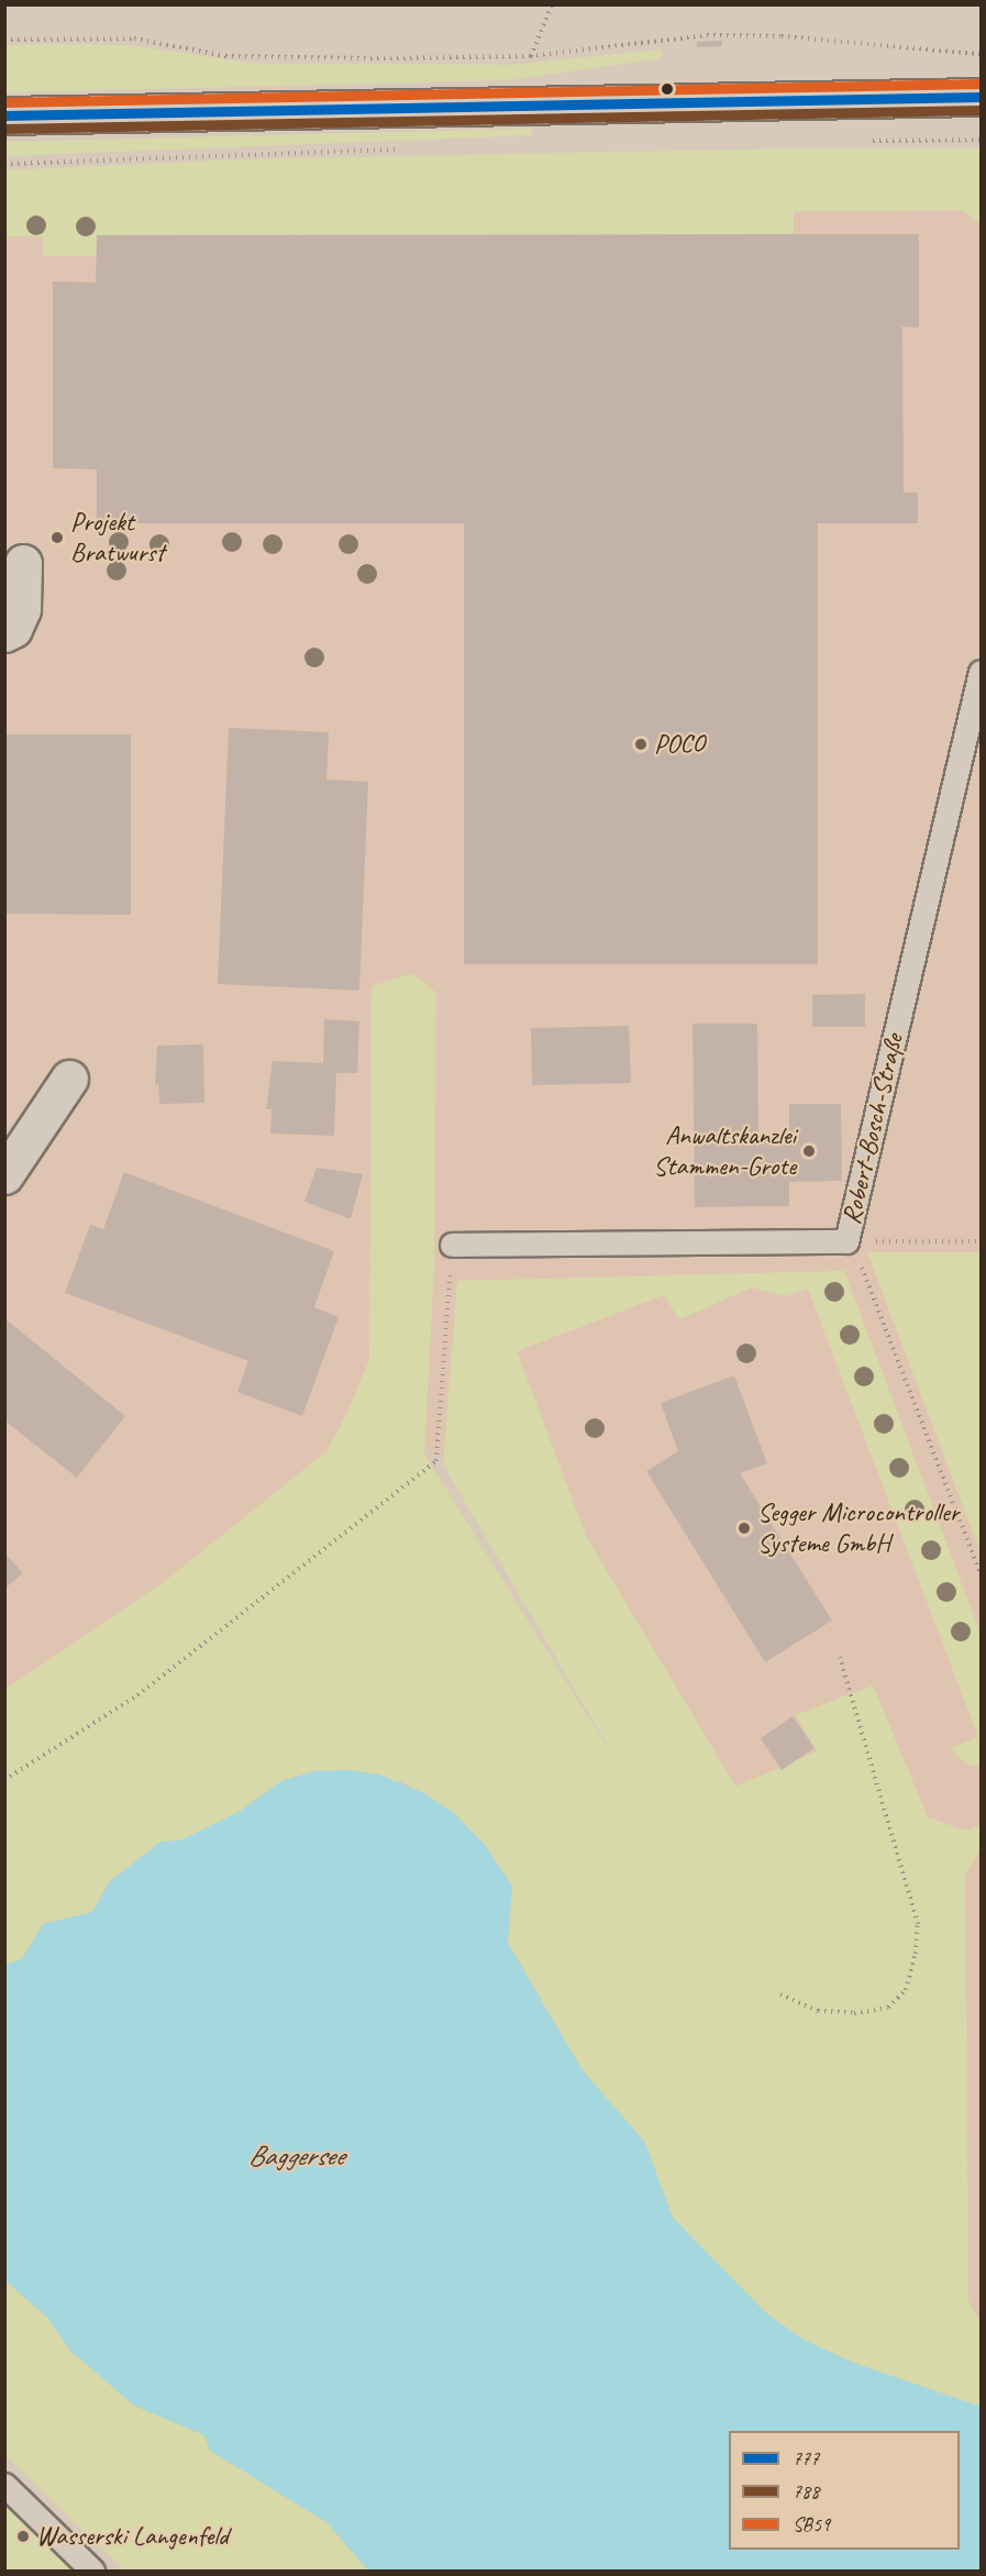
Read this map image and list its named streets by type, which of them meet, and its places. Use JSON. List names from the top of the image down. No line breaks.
{"streets":{"lane":["Robert-Bosch-Straße"]},"water":["Baggersee"],"places":["Projekt Bratwurst","POCO","Anwaltskanzlei Stammen-Grote","Segger Microcontroller Systeme GmbH","Wasserski Langenfeld"],"lines":["transit line SB59","transit line 777","transit line 788"],"legend":["777","788","SB59"]}
